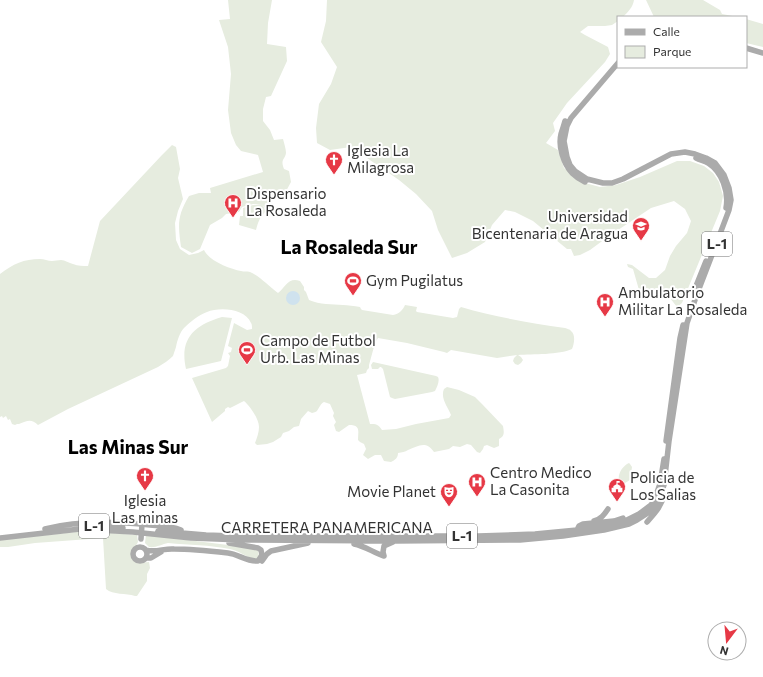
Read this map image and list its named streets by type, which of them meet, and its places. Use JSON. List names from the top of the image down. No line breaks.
{"streets":{"main road":["L-1","CARRETERA PANAMERICANA"]},"crossings":[["L-1","CARRETERA PANAMERICANA"]],"districts":["La Rosaleda Sur","Las Minas Sur"],"places":{"church":["Iglesia La Milagrosa","Iglesia Las minas"],"hospital":["Dispensario La Rosaleda","Ambulatorio Militar La Rosaleda","Centro Medico La Casonita"],"school or university":["Universidad Bicentenaria de Aragua"],"sports":["Gym Pugilatus","Campo de Futbol Urb. Las Minas"],"public building":["Policia de Los Salias"],"theatre":["Movie Planet"]},"legend":["Calle","Parque"],"north":"bottom"}
